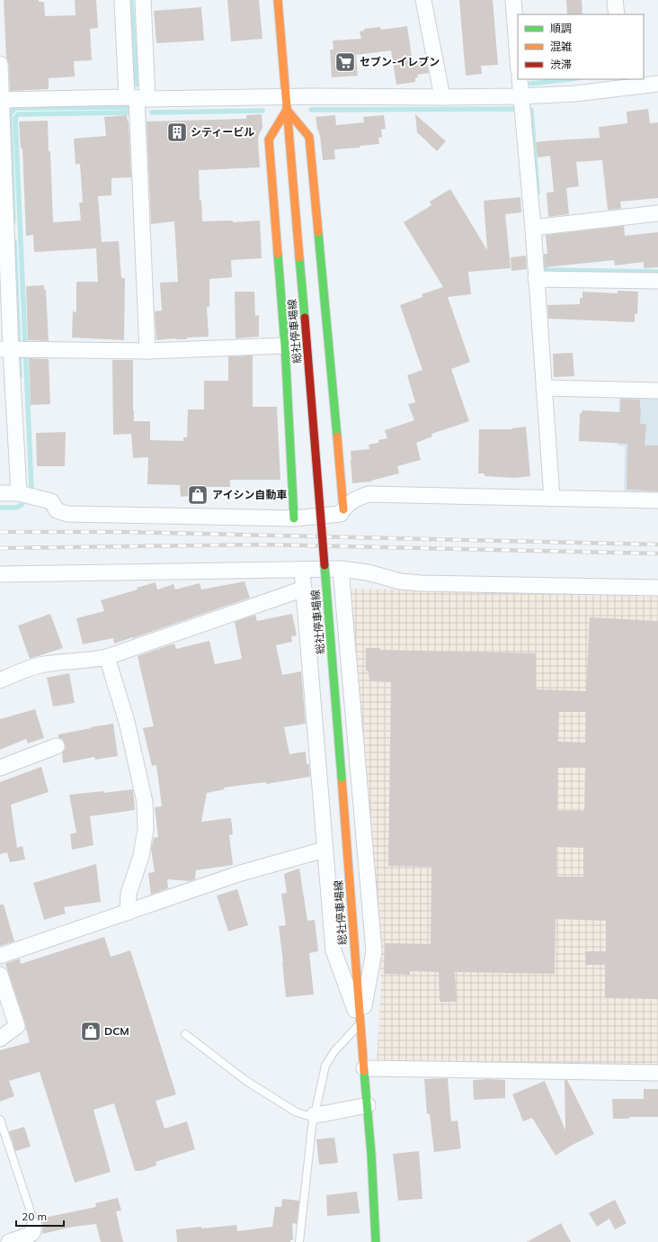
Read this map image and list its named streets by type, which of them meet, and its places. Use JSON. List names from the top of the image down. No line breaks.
{"streets":{"main road":["総社停車場線"]},"places":{"supermarket":["セブン-イレブン"],"building":["シティービル"],"shop":["アイシン自動車","DCM"]},"legend":["順調","混雑","渋滞"],"scale_bar":"20 m"}
